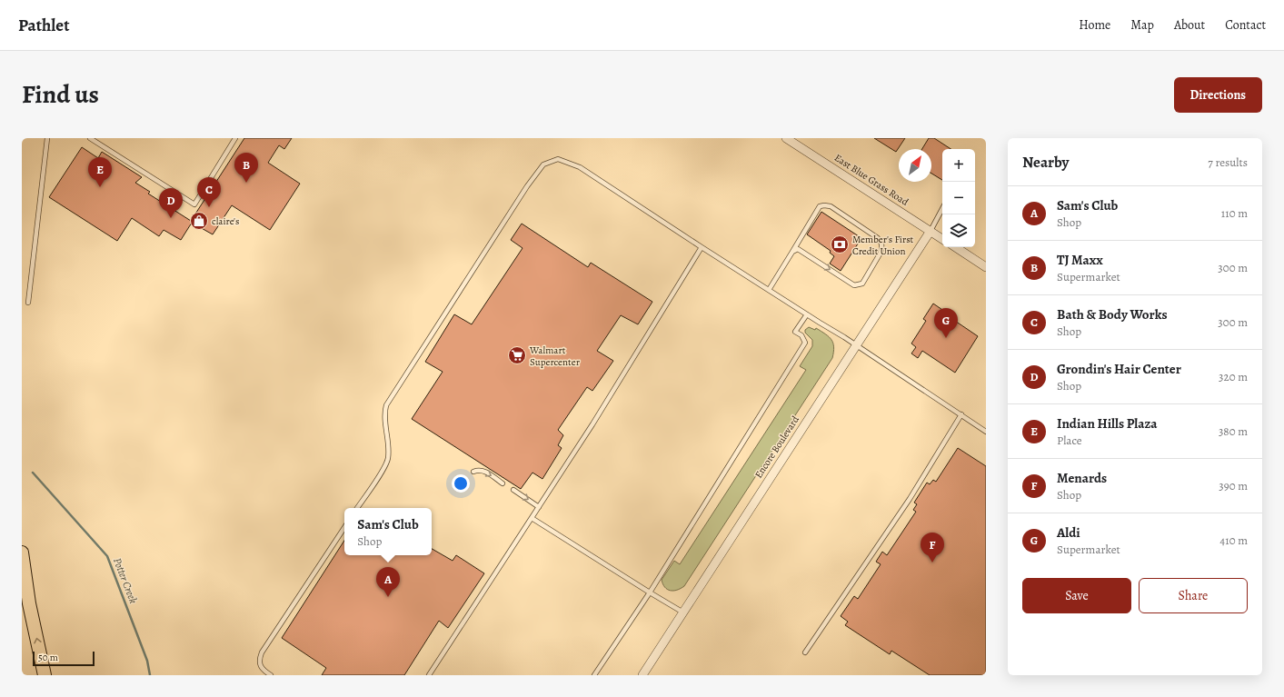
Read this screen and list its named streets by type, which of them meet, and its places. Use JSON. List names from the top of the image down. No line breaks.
{"streets":{"street":["East Blue Grass Road","Encore Boulevard"]},"crossings":[["East Blue Grass Road","Encore Boulevard"]],"water":["Potter Creek"],"places":{"shop":["claire's"],"bank":["Member's First Credit Union"],"supermarket":["Walmart Supercenter"]},"scale_bar":"50 m","north":"top right","page":{"header":"Pathlet","nav":["Home","Map","About","Contact"],"title":"Find us","buttons":["Directions",["Save","Share"]],"heading":["Nearby","7 results"],"map_buttons":["+","−"],"pins":["B","E","C","D","G","F","A"],"list":[{"mark":"A","name":"Sam's Club","note":"Shop","value":"110 m"},{"mark":"B","name":"TJ Maxx","note":"Supermarket","value":"300 m"},{"mark":"C","name":"Bath & Body Works","note":"Shop","value":"300 m"},{"mark":"D","name":"Grondin's Hair Center","note":"Shop","value":"320 m"},{"mark":"E","name":"Indian Hills Plaza","note":"Place","value":"380 m"},{"mark":"F","name":"Menards","note":"Shop","value":"390 m"},{"mark":"G","name":"Aldi","note":"Supermarket","value":"410 m"}],"popup":["Sam's Club","Shop"],"scale":"50 m"}}
